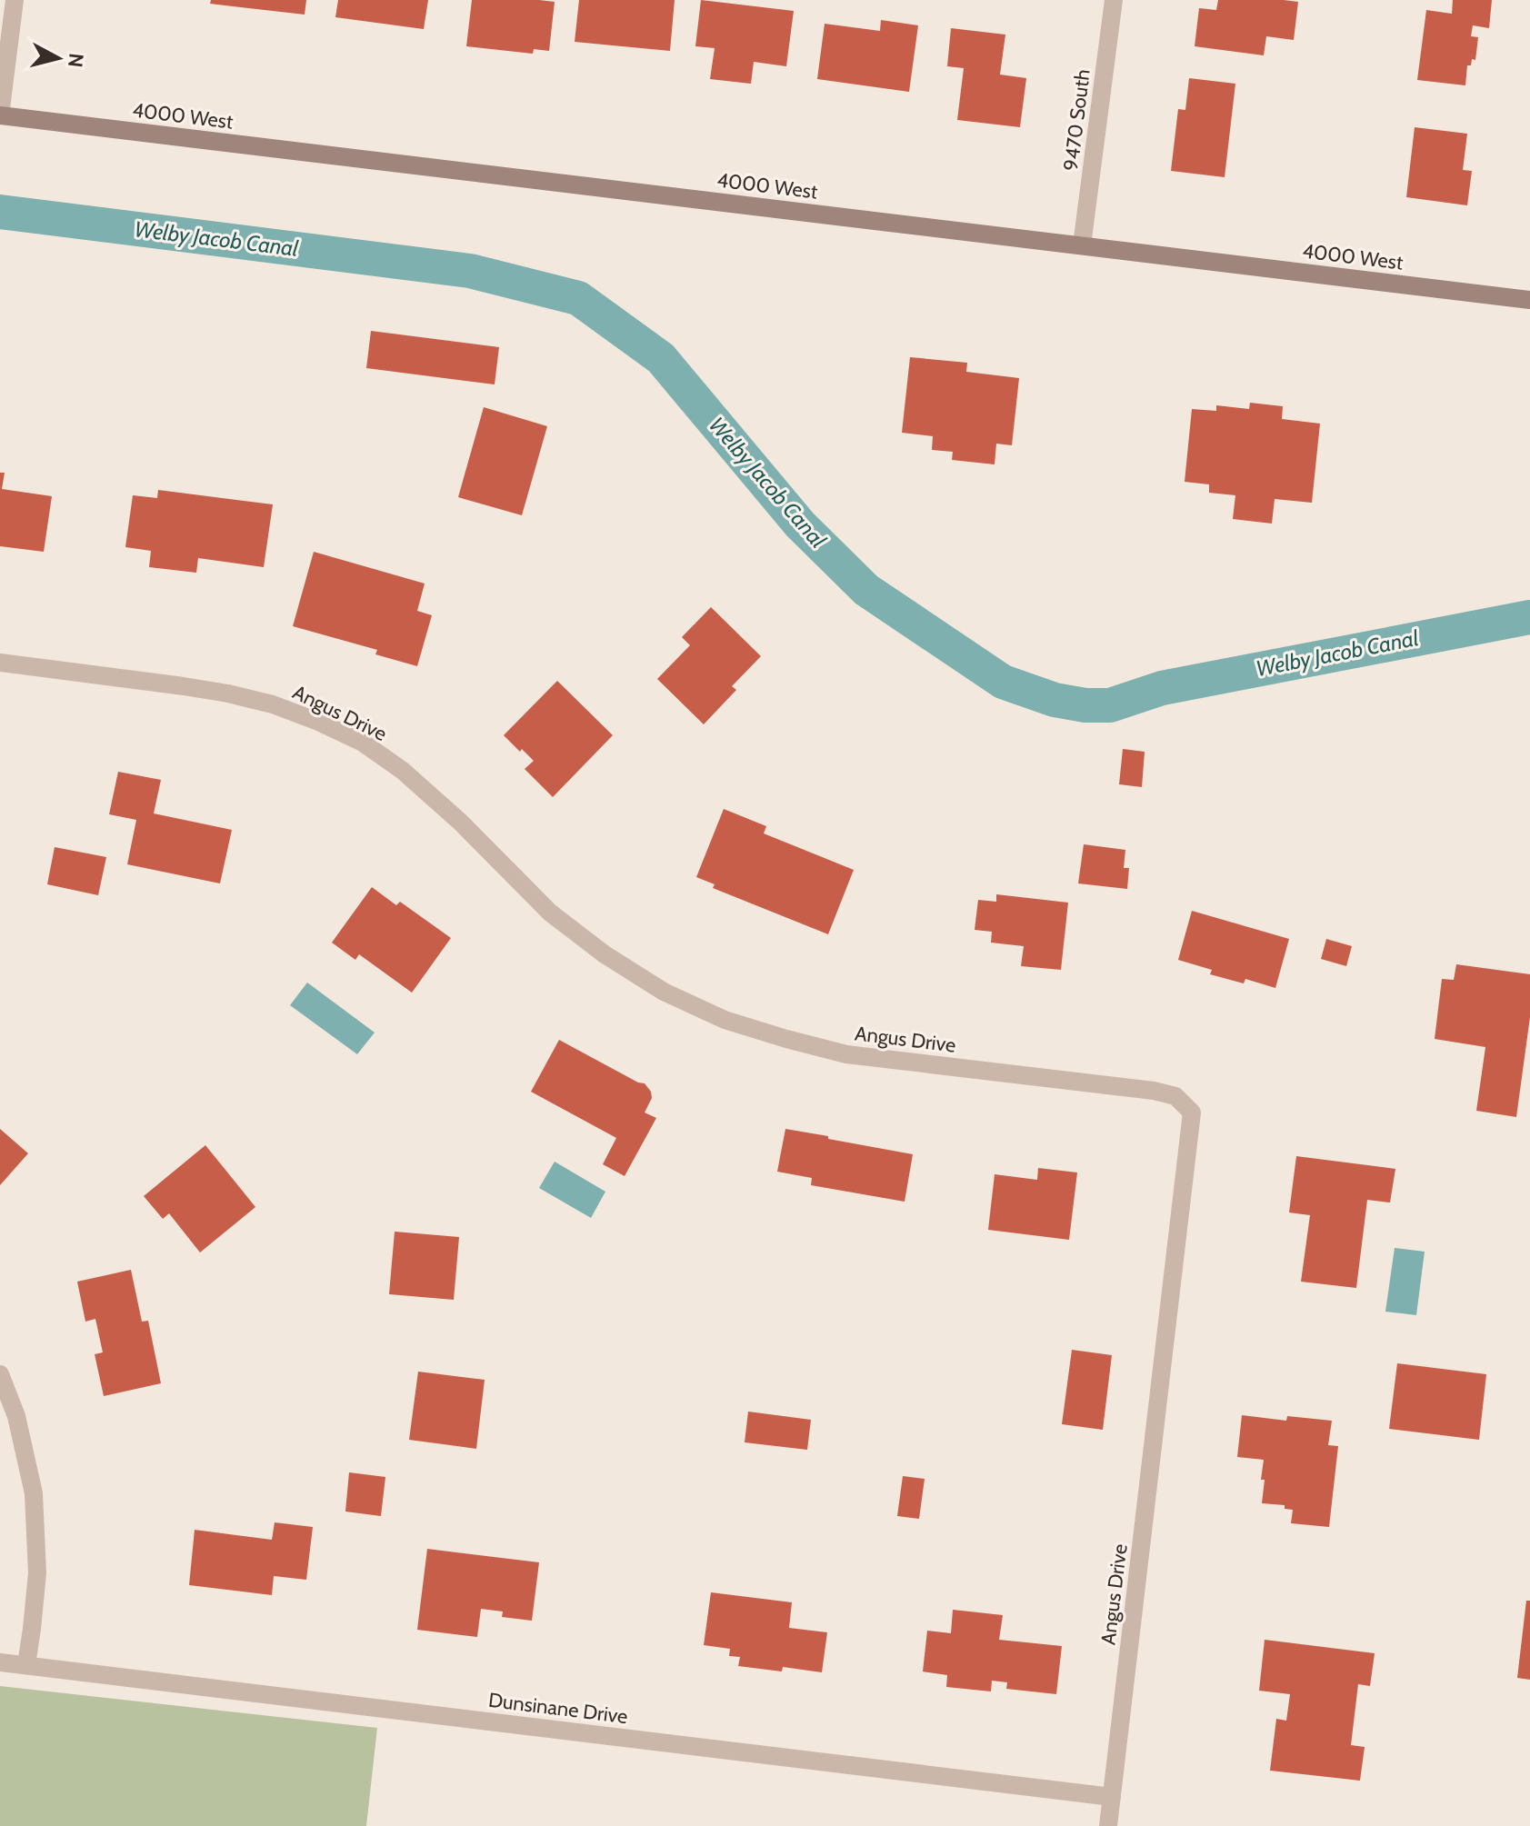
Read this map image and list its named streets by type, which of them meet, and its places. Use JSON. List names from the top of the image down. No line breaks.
{"streets":{"main road":["4000 West"],"street":["9470 South","Angus Drive","Dunsinane Drive"]},"crossings":[["4000 West","9470 South"],["Angus Drive","Dunsinane Drive"]],"water":["Welby Jacob Canal"],"north":"right"}
